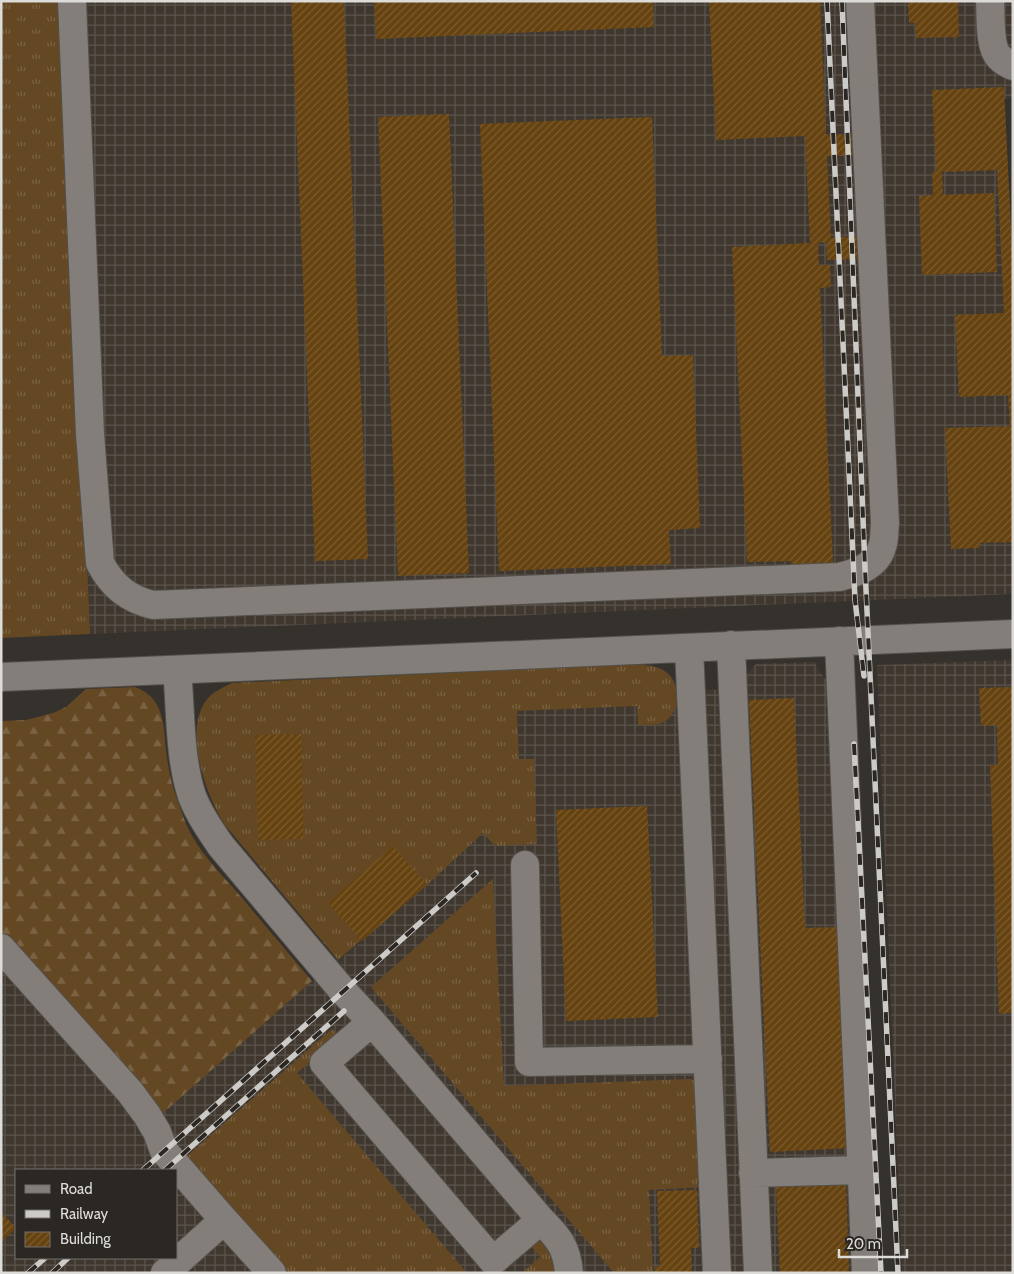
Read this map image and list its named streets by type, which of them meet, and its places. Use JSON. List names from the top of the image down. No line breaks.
{"legend":["Road","Railway","Building"],"scale_bar":"20 m"}
